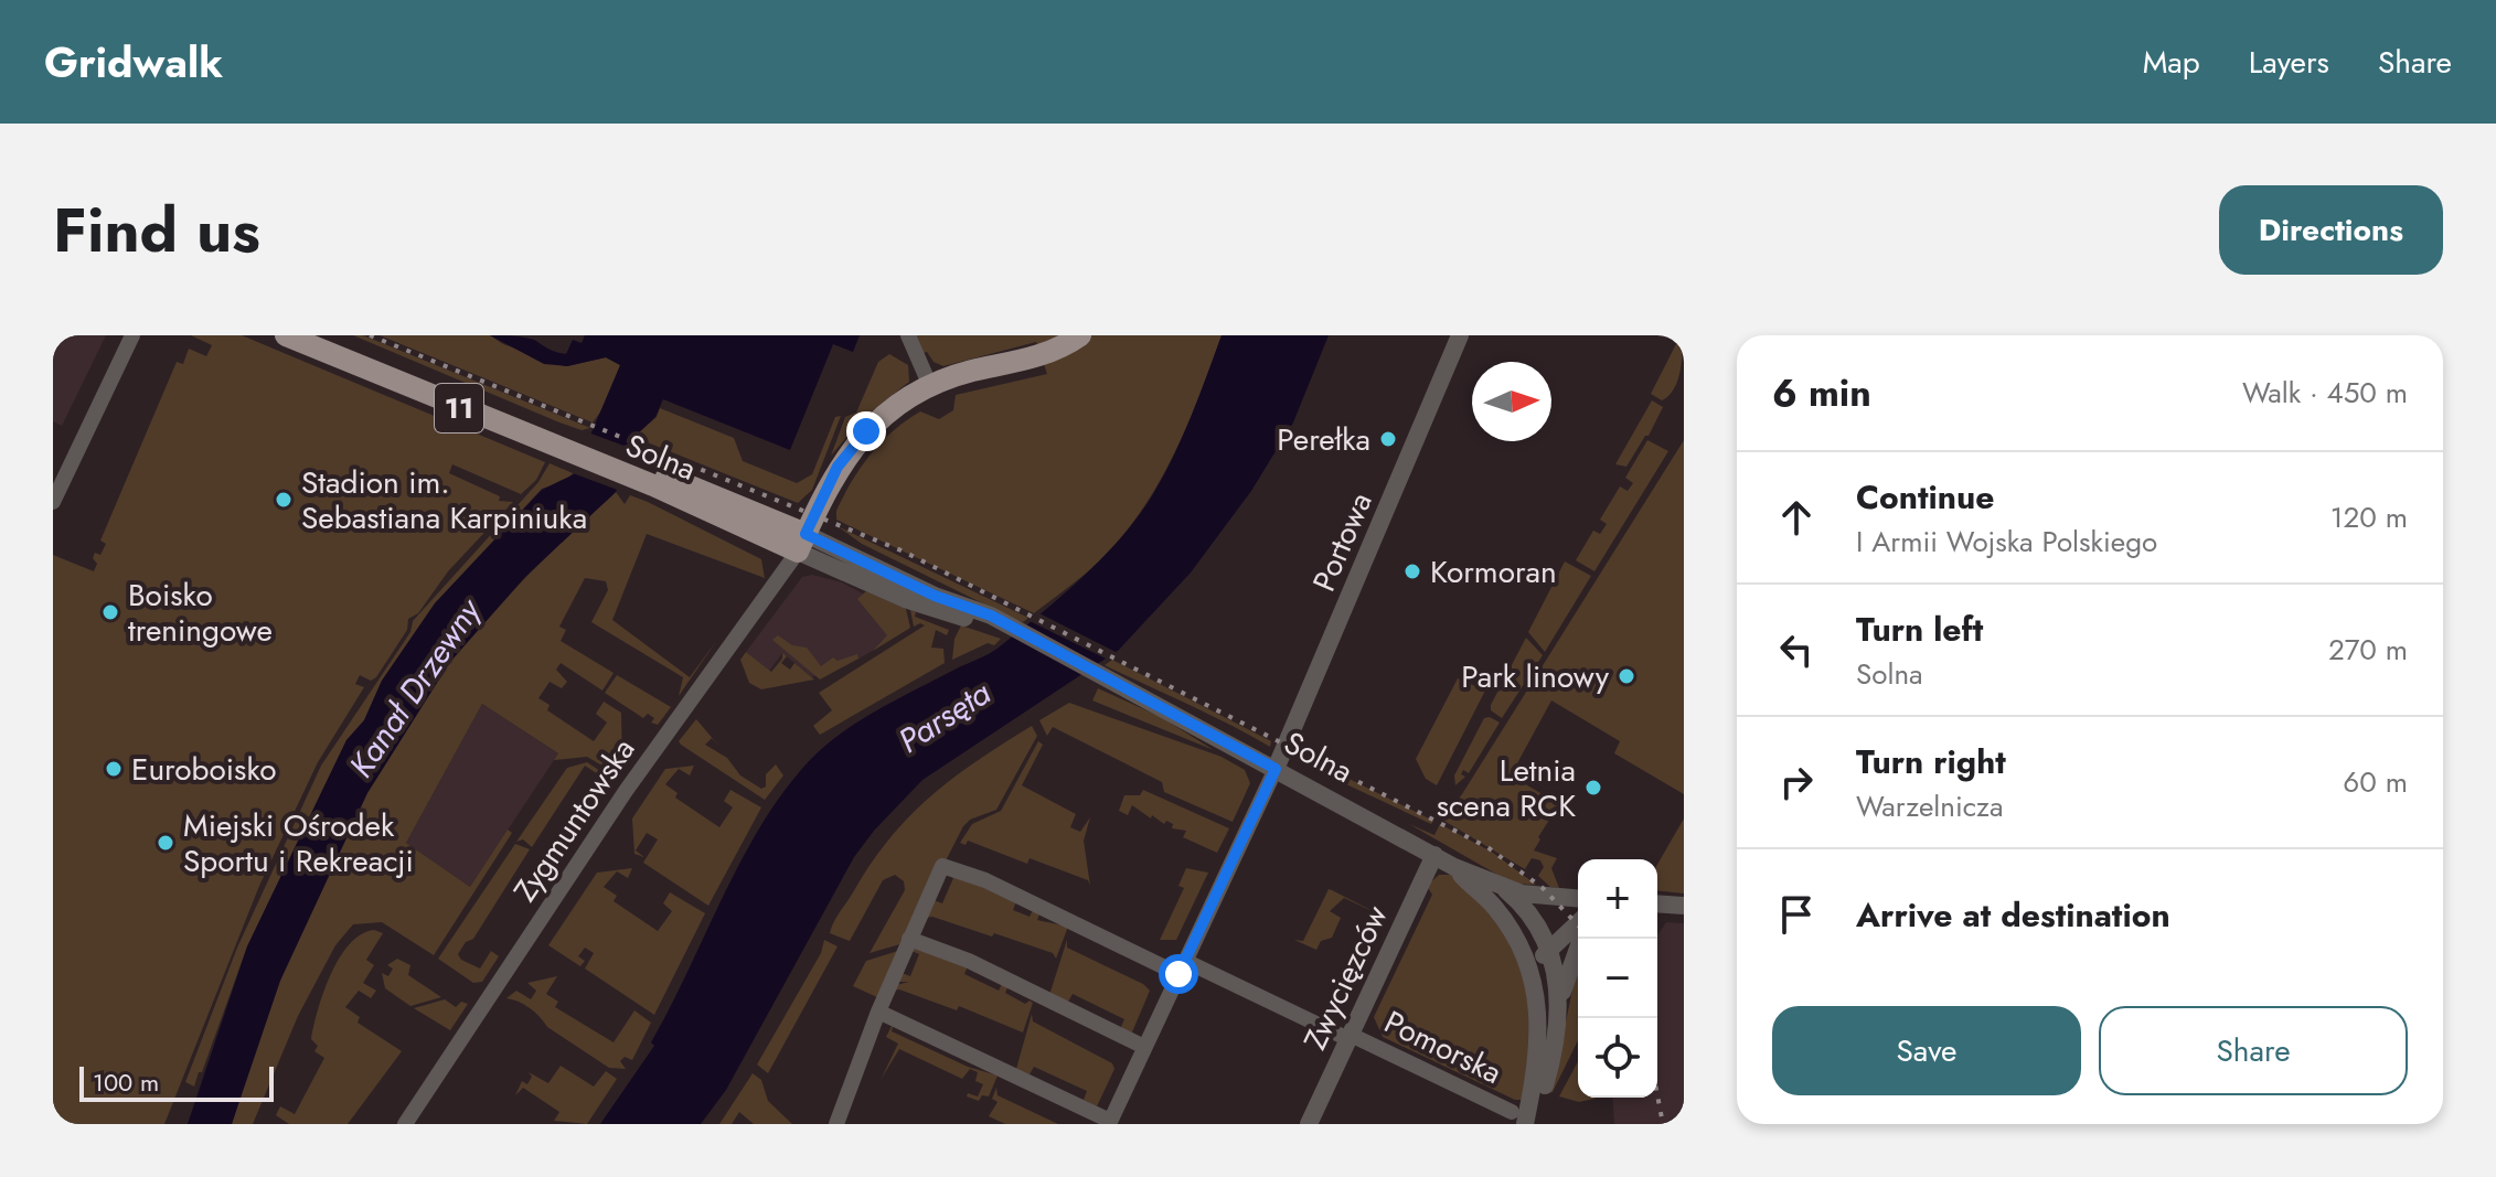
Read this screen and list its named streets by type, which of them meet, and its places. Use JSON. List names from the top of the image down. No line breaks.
{"streets":{"main road":["11","Solna"],"street":["Portowa","Zygmuntowska","Zwycięzców","Pomorska"]},"crossings":[["Solna","Portowa"],["Solna","Zygmuntowska"],["Solna","Zwycięzców"],["Zwycięzców","Pomorska"]],"water":["Kanał Drzewny","Parsęta"],"places":["Perełka","Stadion im. Sebastiana Karpiniuka","Kormoran","Boisko treningowe","Park linowy","Euroboisko","Letnia scena RCK","Miejski Ośrodek Sportu i Rekreacji"],"scale_bar":"100 m","north":"right","page":{"header":"Gridwalk","nav":["Map","Layers","Share"],"title":"Find us","buttons":["Directions",["Save","Share"]],"heading":["6 min","Walk · 450 m"],"list":[["Continue","I Armii Wojska Polskiego","120 m"],["Turn left","Solna","270 m"],["Turn right","Warzelnicza","60 m"],"Arrive at destination"],"map_buttons":["+","−"],"scale":"100 m"}}
